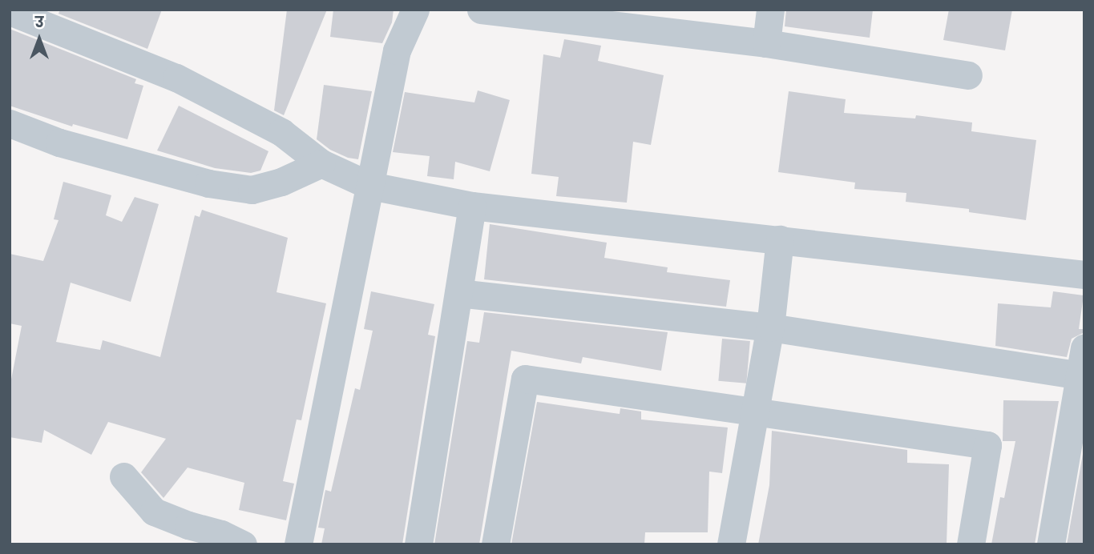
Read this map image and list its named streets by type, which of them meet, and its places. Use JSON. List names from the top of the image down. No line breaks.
{"north":"top"}
